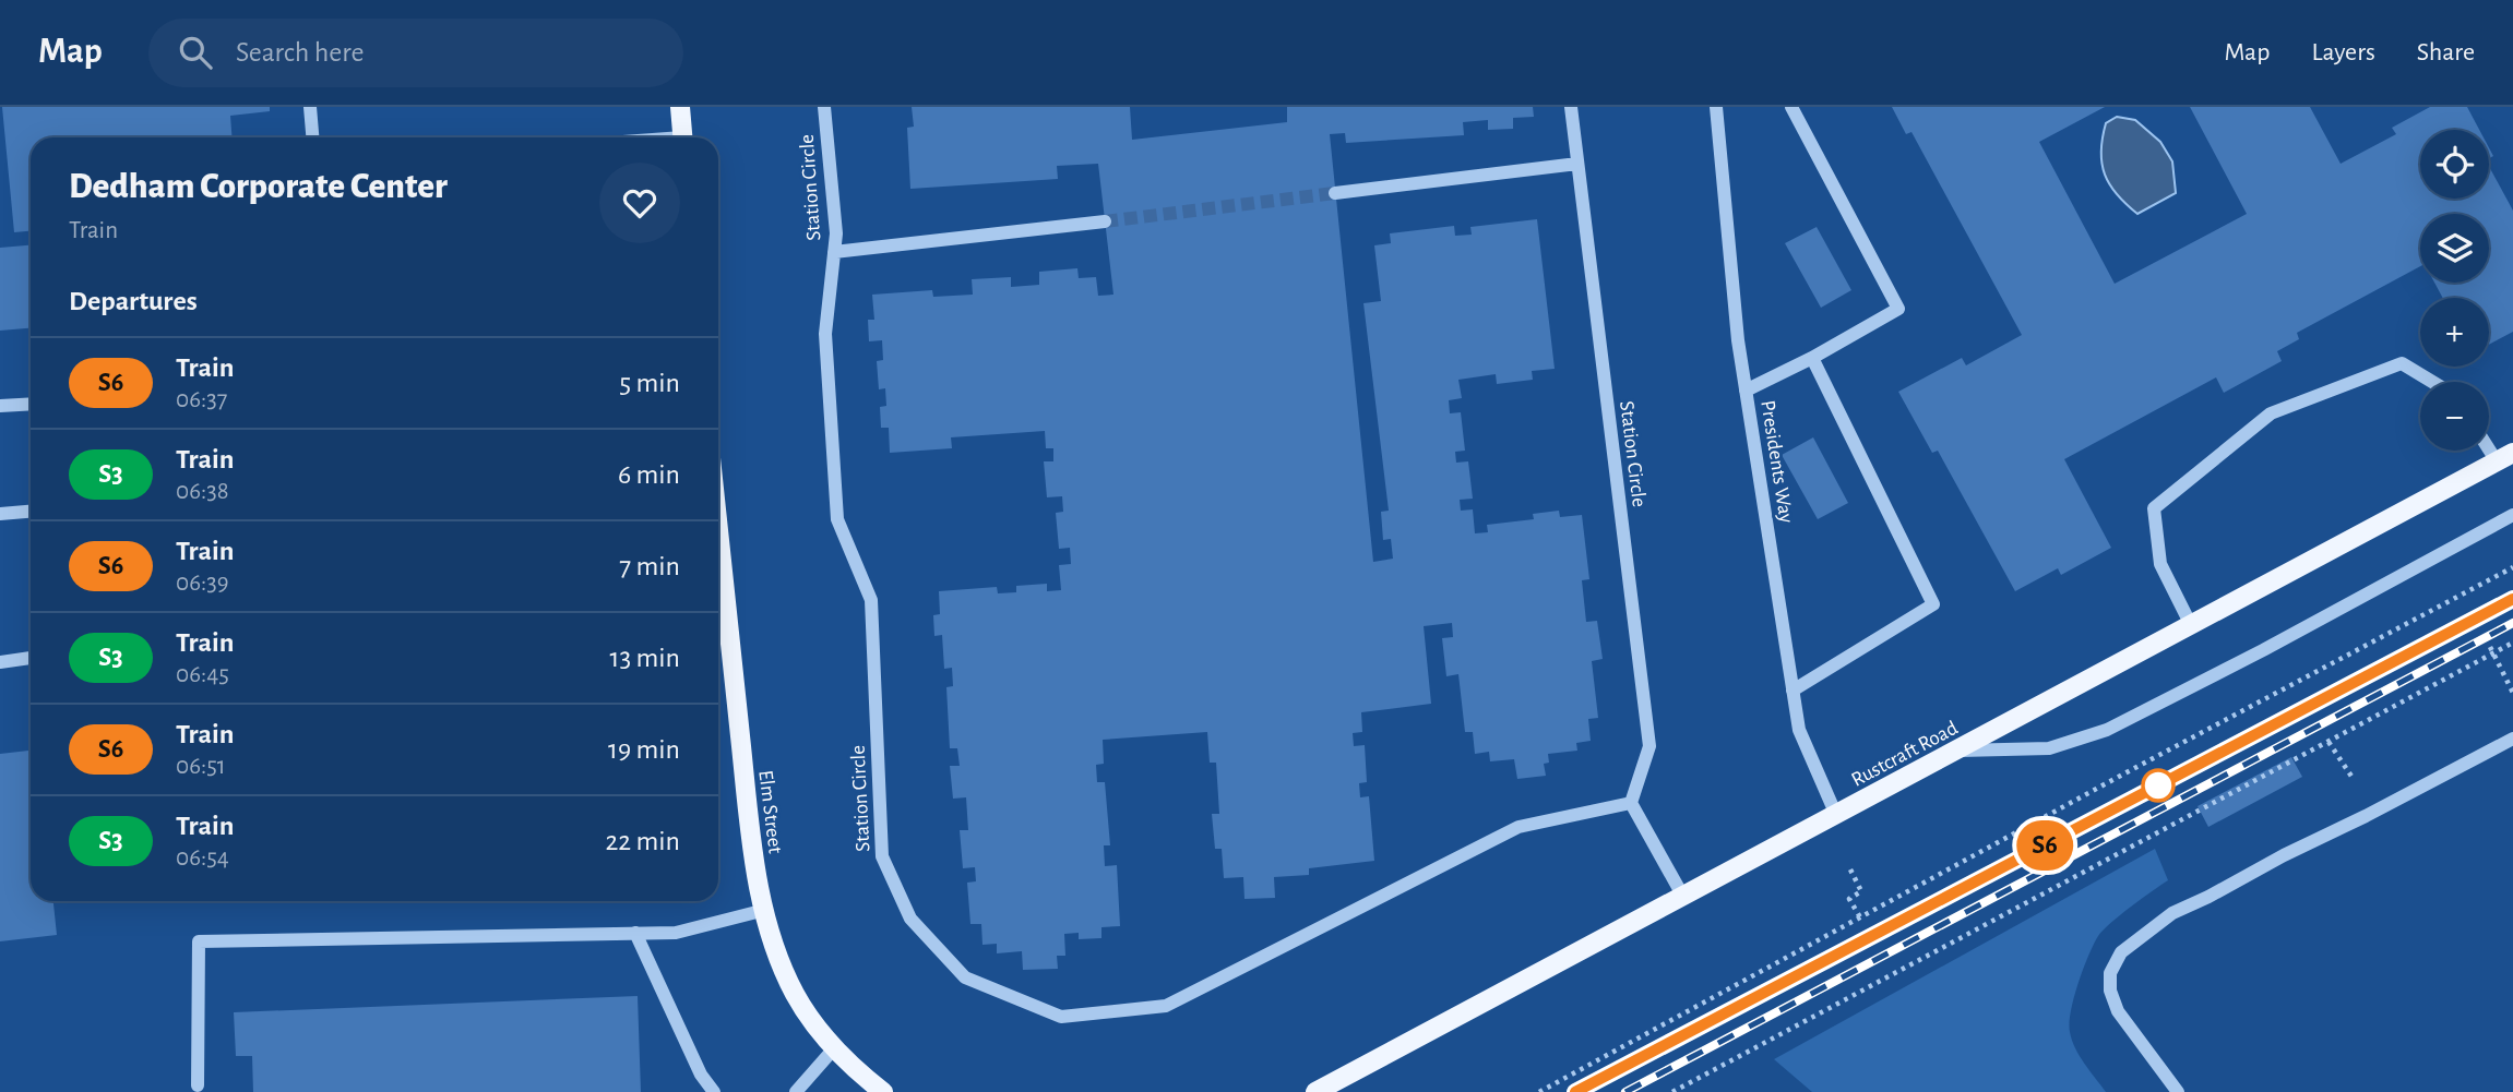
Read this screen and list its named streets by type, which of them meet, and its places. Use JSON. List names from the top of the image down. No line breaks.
{"streets":{"main road":["Rustcraft Road","Elm Street"],"lane":["Station Circle","Presidents Way"]},"crossings":[["Presidents Way","Rustcraft Road"]],"page":{"header":"Map","search":"Search here","nav":["Map","Layers","Share"],"on_map":"S6","map_buttons":["+","−"],"heading":[["Dedham Corporate Center","Train"],"Departures"],"list":[{"mark":"S6","name":"Train","note":"06:37","value":"5 min"},{"mark":"S3","name":"Train","note":"06:38","value":"6 min"},{"mark":"S6","name":"Train","note":"06:39","value":"7 min"},{"mark":"S3","name":"Train","note":"06:45","value":"13 min"},{"mark":"S6","name":"Train","note":"06:51","value":"19 min"},{"mark":"S3","name":"Train","note":"06:54","value":"22 min"}]}}
